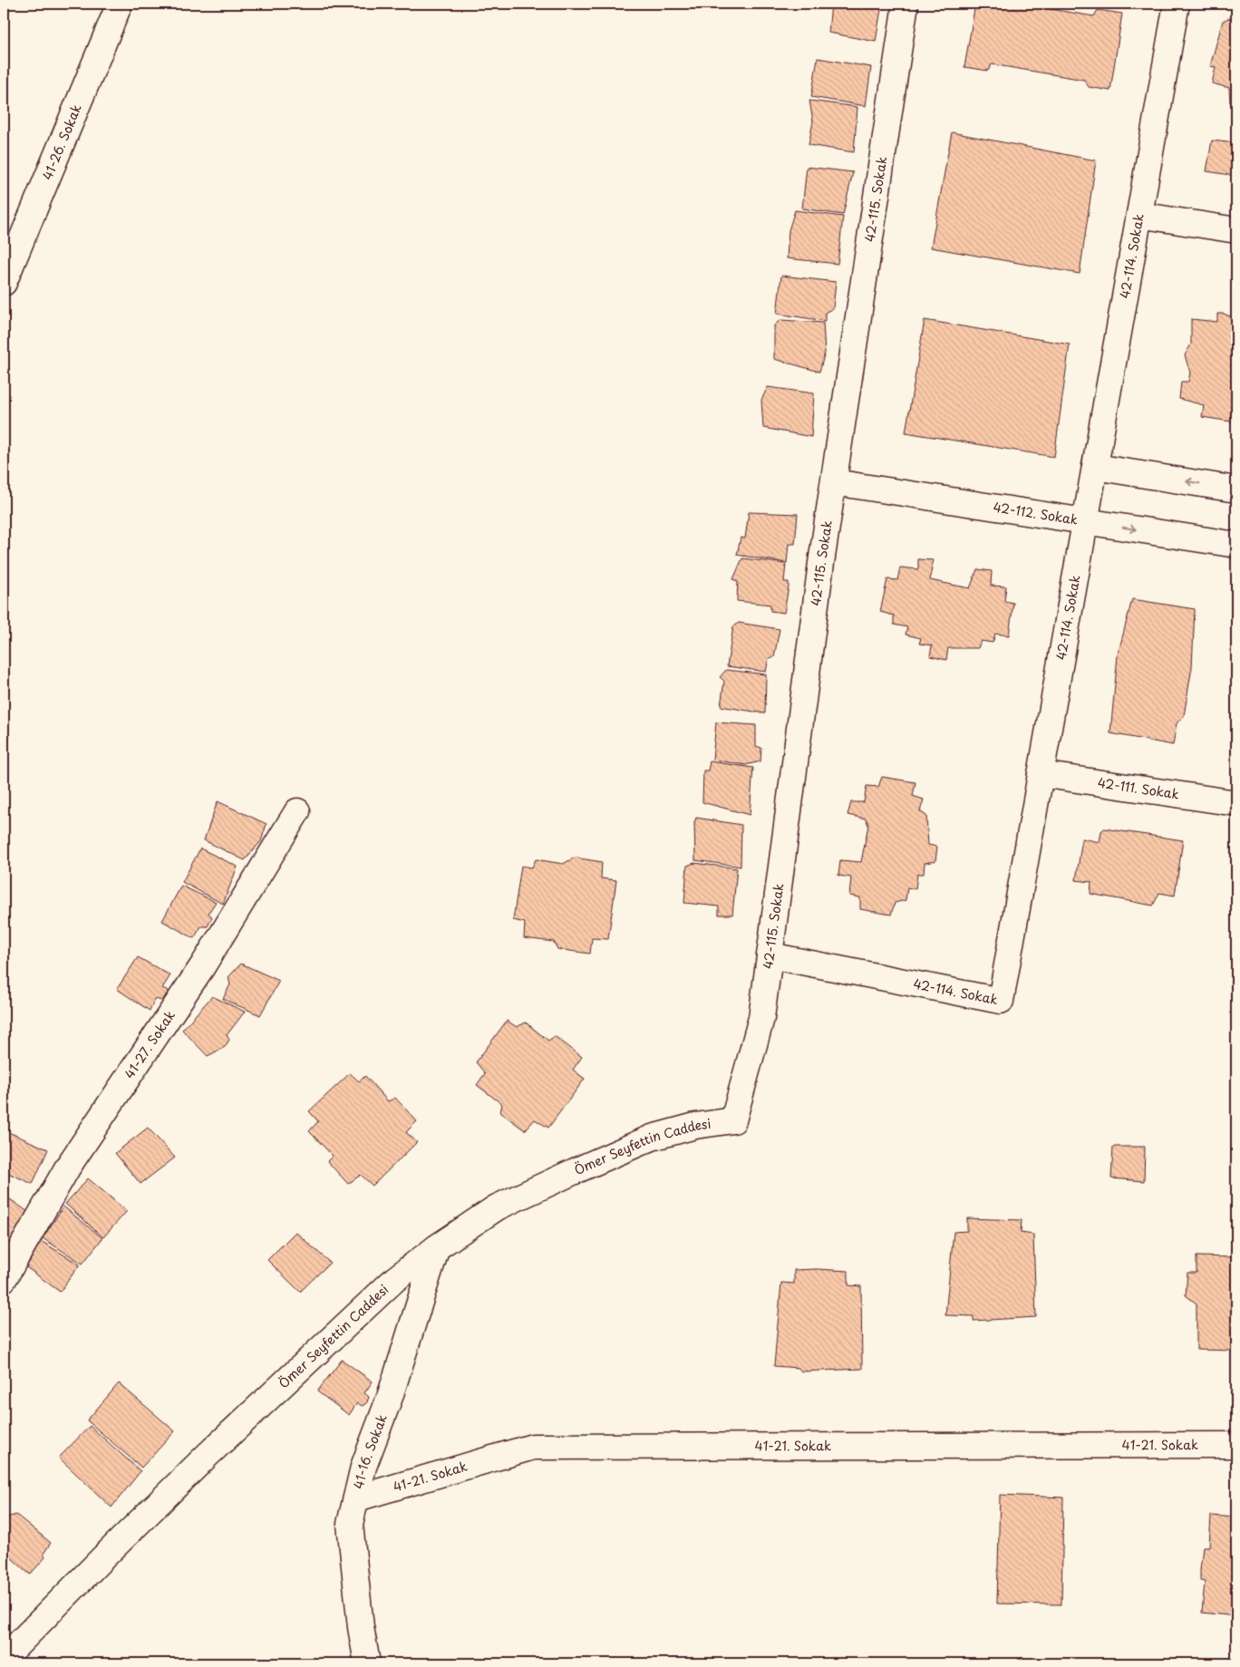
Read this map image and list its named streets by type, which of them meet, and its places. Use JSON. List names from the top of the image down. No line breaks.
{"streets":{"street":["41-26. Sokak","42-115. Sokak","42-114. Sokak","42-112. Sokak","42-111. Sokak","41-27. Sokak","Ömer Seyfettin Caddesi","41-21. Sokak","41-16. Sokak"]},"crossings":[["42-115. Sokak","42-114. Sokak"],["42-115. Sokak","42-112. Sokak"],["42-115. Sokak","Ömer Seyfettin Caddesi"],["42-114. Sokak","42-112. Sokak"],["42-114. Sokak","42-111. Sokak"],["Ömer Seyfettin Caddesi","41-16. Sokak"],["41-21. Sokak","41-16. Sokak"]]}
